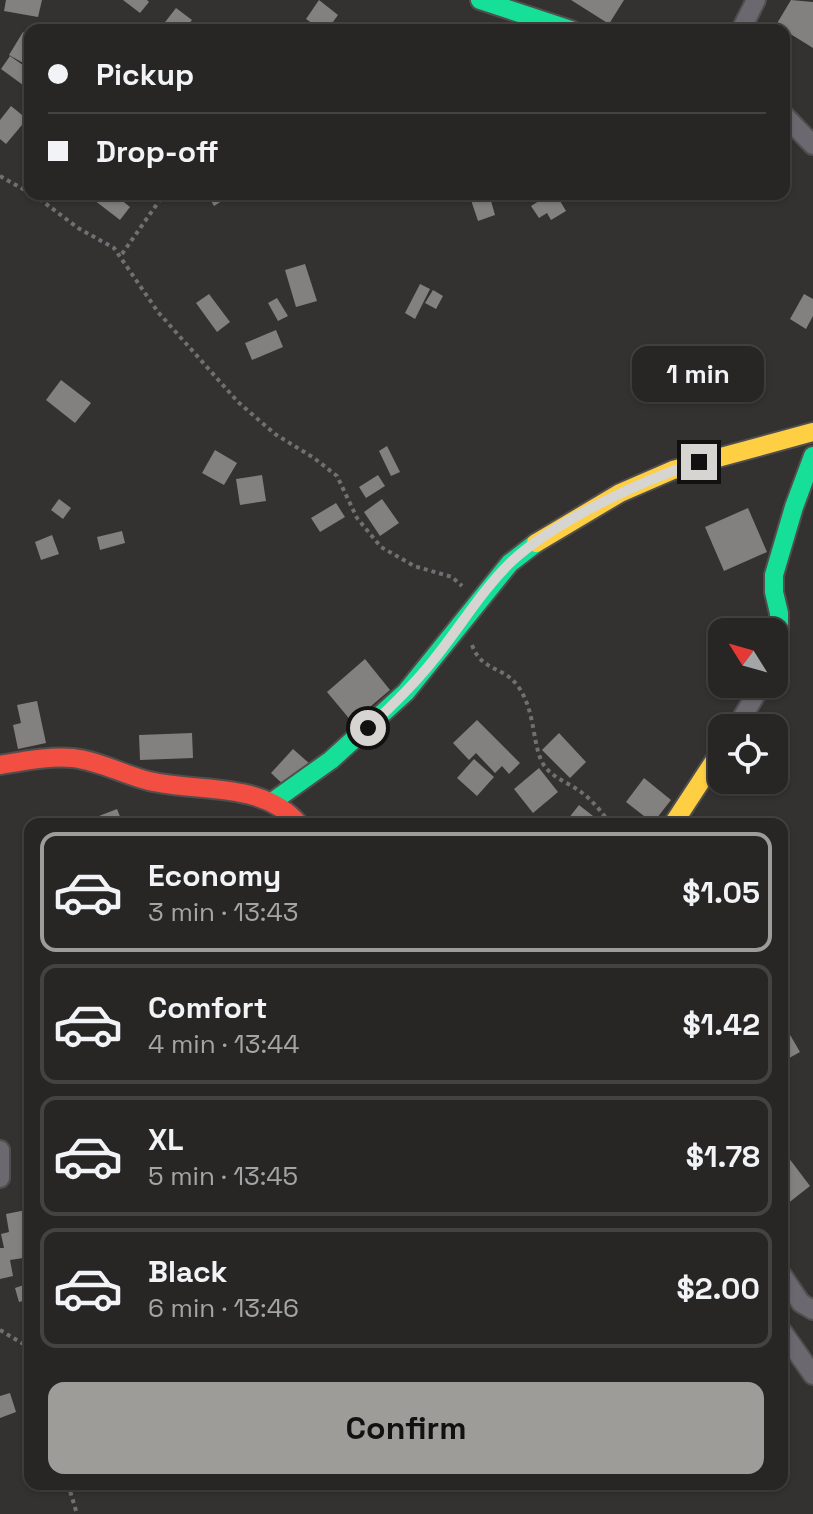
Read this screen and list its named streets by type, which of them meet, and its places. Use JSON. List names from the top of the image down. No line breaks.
{"north":"top left","page":{"banner":["Pickup","Drop-off"],"bubble":"1 min","list":[{"name":"Economy","note":"3 min · 13:43","value":"$1.05"},{"name":"Comfort","note":"4 min · 13:44","value":"$1.42"},{"name":"XL","note":"5 min · 13:45","value":"$1.78"},{"name":"Black","note":"6 min · 13:46","value":"$2.00"}],"buttons":"Confirm"}}
